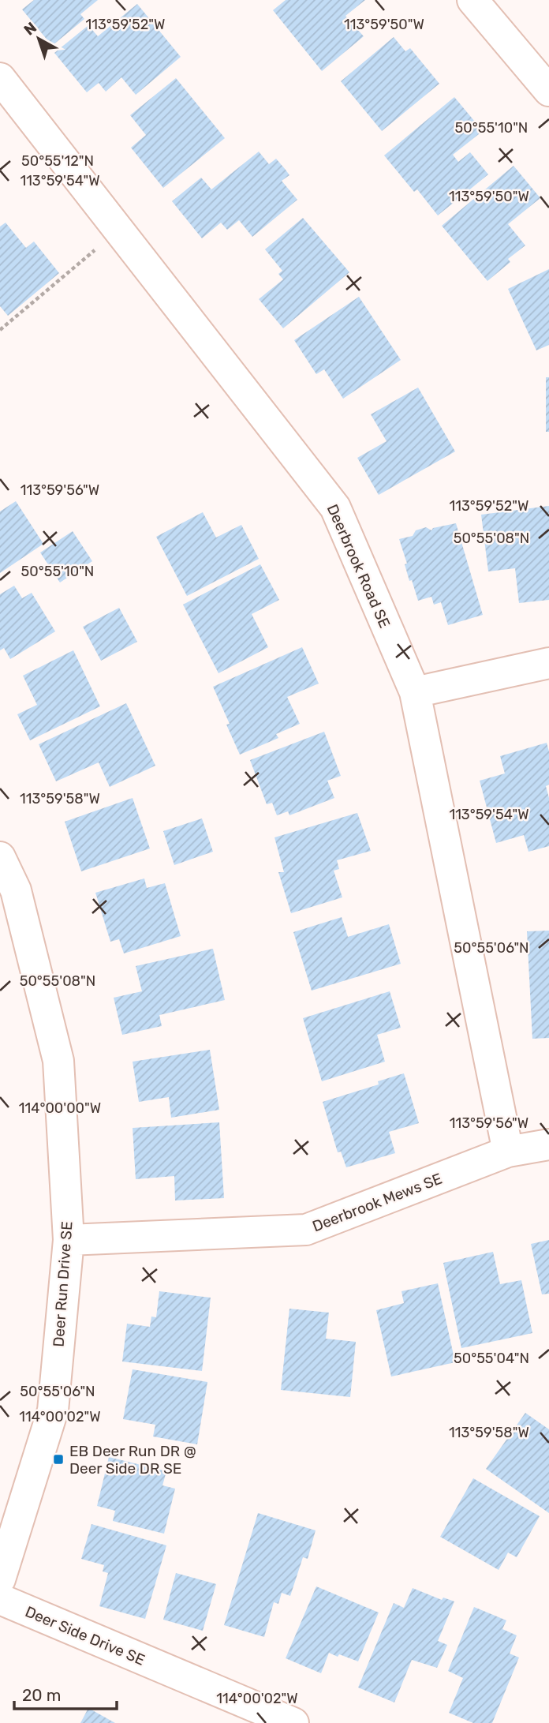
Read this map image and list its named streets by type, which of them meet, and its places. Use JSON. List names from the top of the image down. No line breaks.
{"streets":{"street":["Deerbrook Road SE","Deerbrook Mews SE","Deer Run Drive SE","Deer Side Drive SE"]},"crossings":[["Deerbrook Road SE","Deerbrook Mews SE"],["Deerbrook Mews SE","Deer Run Drive SE"]],"places":{"transit":["EB Deer Run DR @ Deer Side DR SE"]},"scale_bar":"20 m","north":"top left","coordinates":["113°59'52\"W","113°59'50\"W","50°55'10\"N","50°55'12\"N","113°59'54\"W","113°59'56\"W","50°55'08\"N","113°59'58\"W","50°55'06\"N","114°00'00\"W","50°55'04\"N","114°00'02\"W"]}
